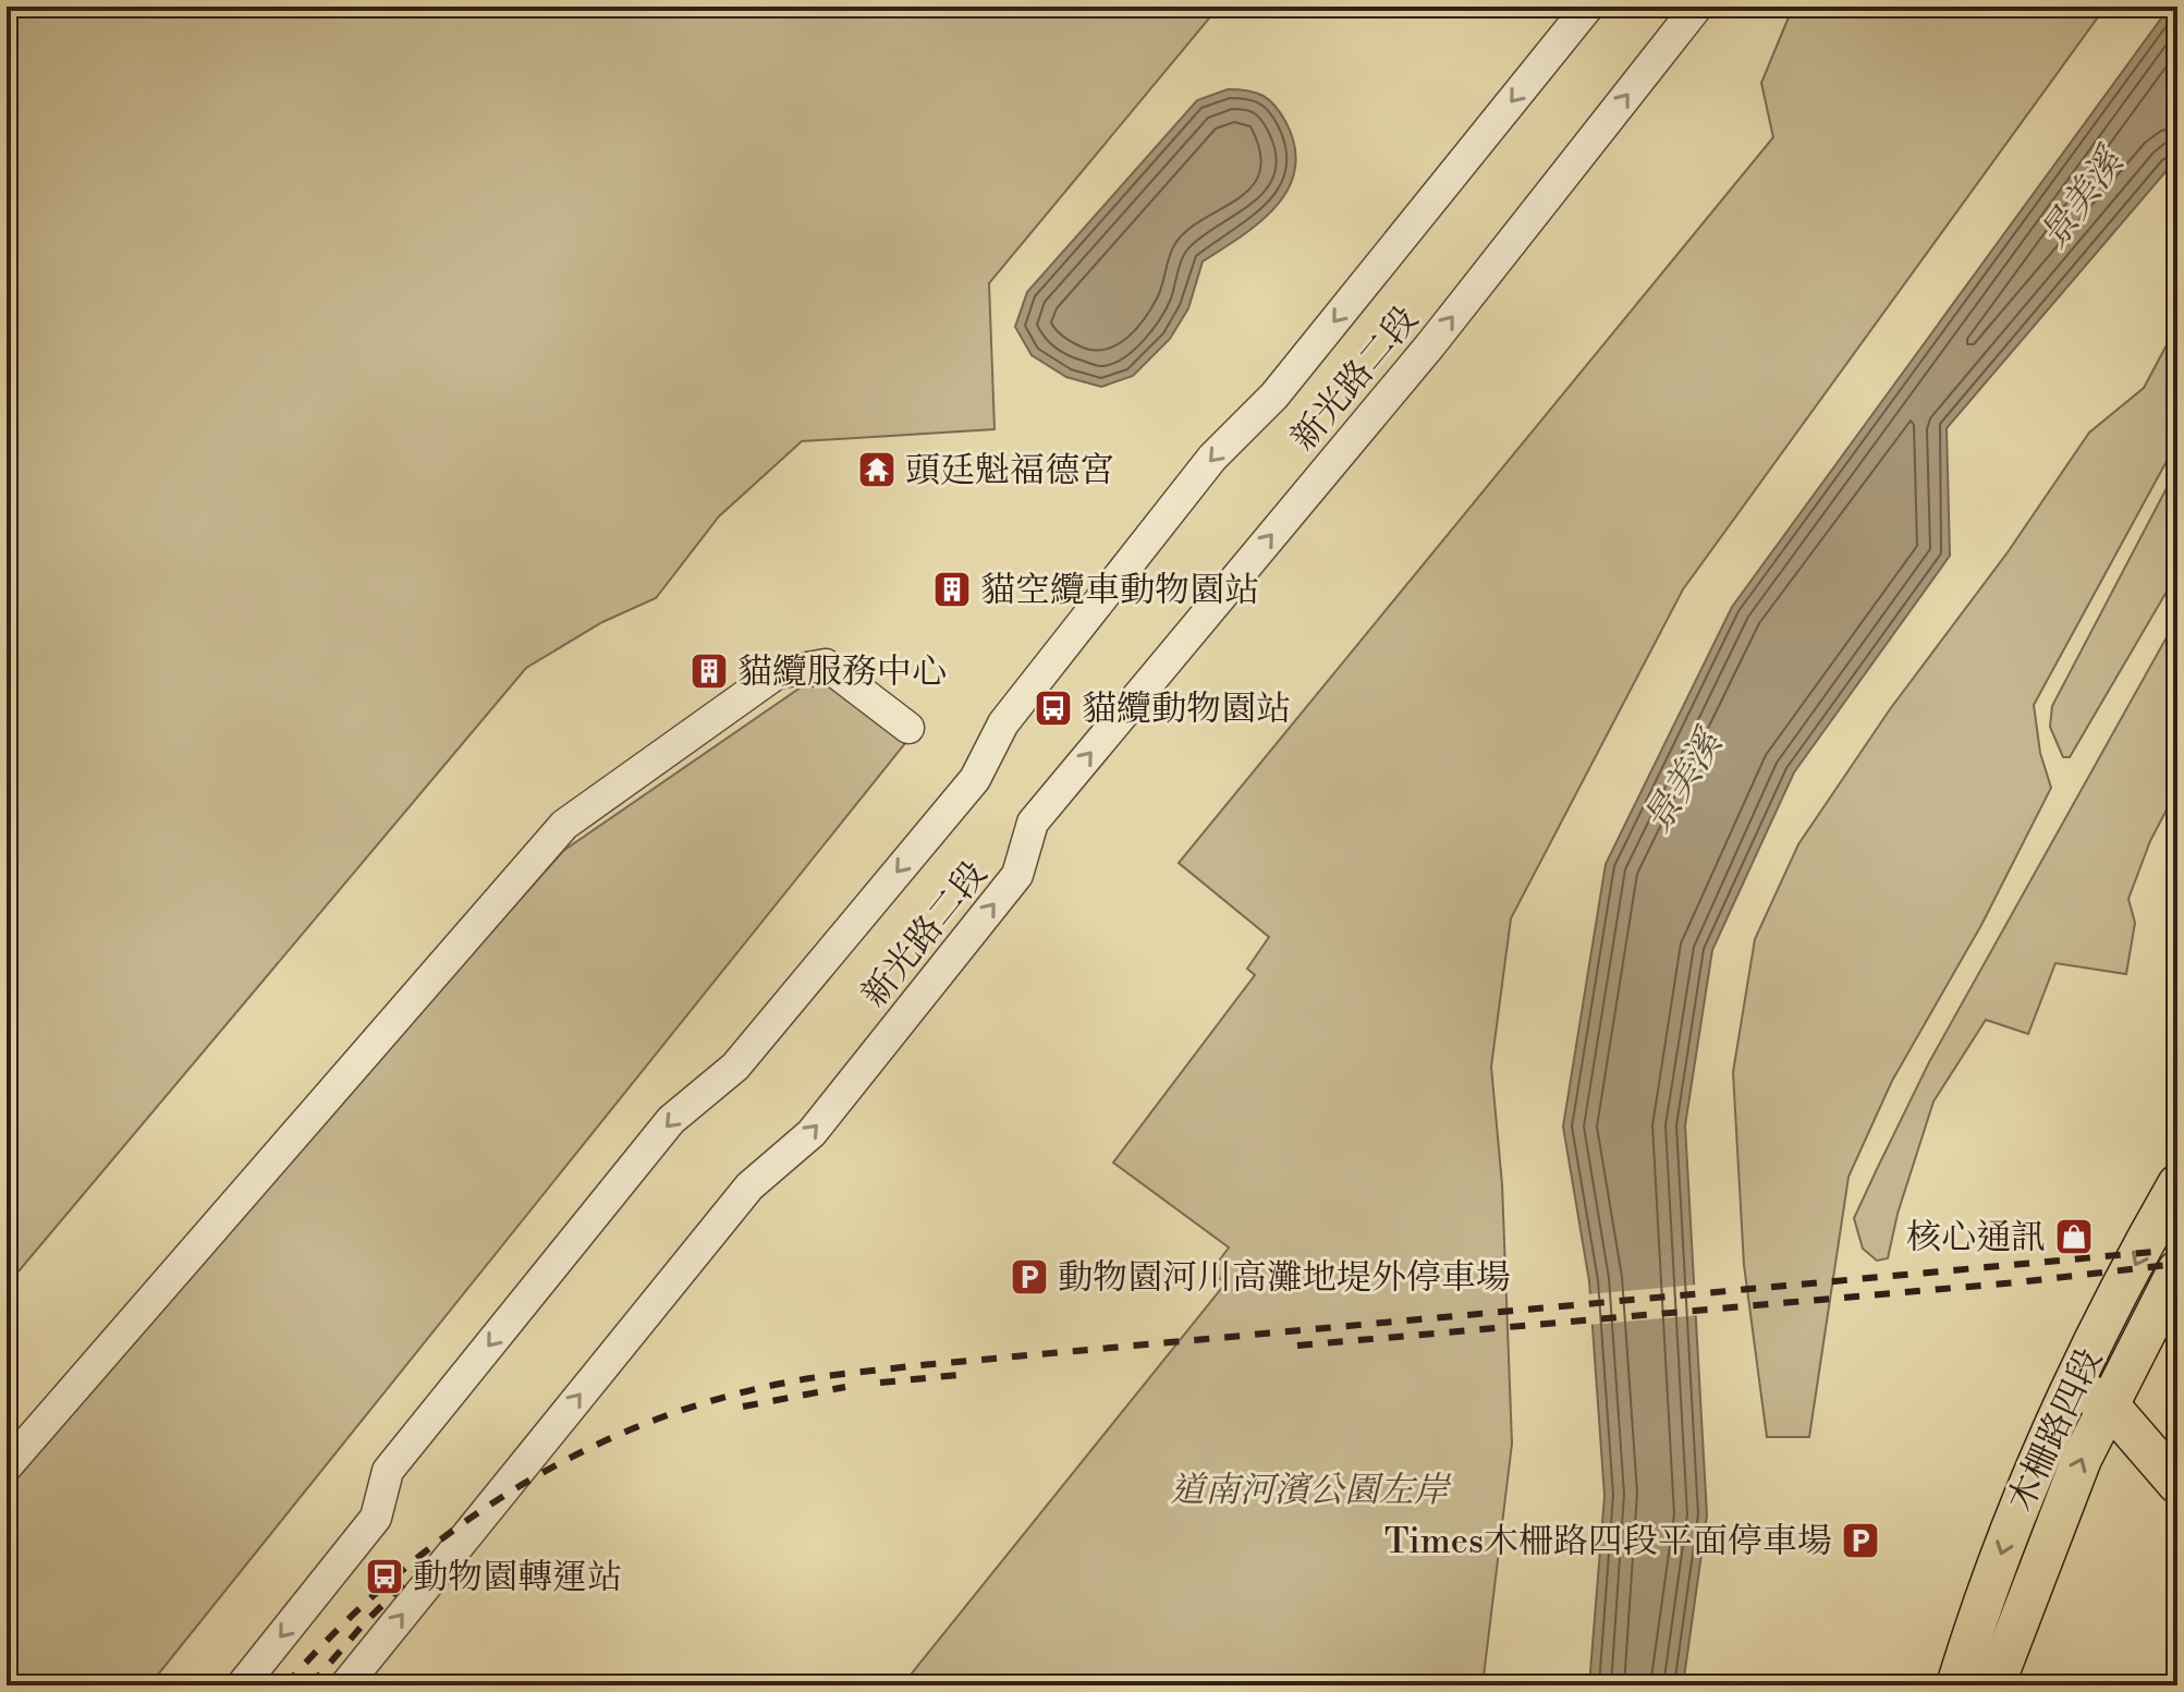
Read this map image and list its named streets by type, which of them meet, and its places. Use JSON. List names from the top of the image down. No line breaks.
{"streets":{"main road":["木柵路四段"],"street":["新光路二段"]},"water":["景美溪"],"parks":["道南河濱公園左岸"],"places":{"temple":["頭廷魁福德宮"],"building":["貓空纜車動物園站","貓纜服務中心"],"bus stop":["貓纜動物園站","動物園轉運站"],"shop":["核心通訊"],"parking":["動物園河川高灘地堤外停車場","Times木柵路四段平面停車場"]}}
